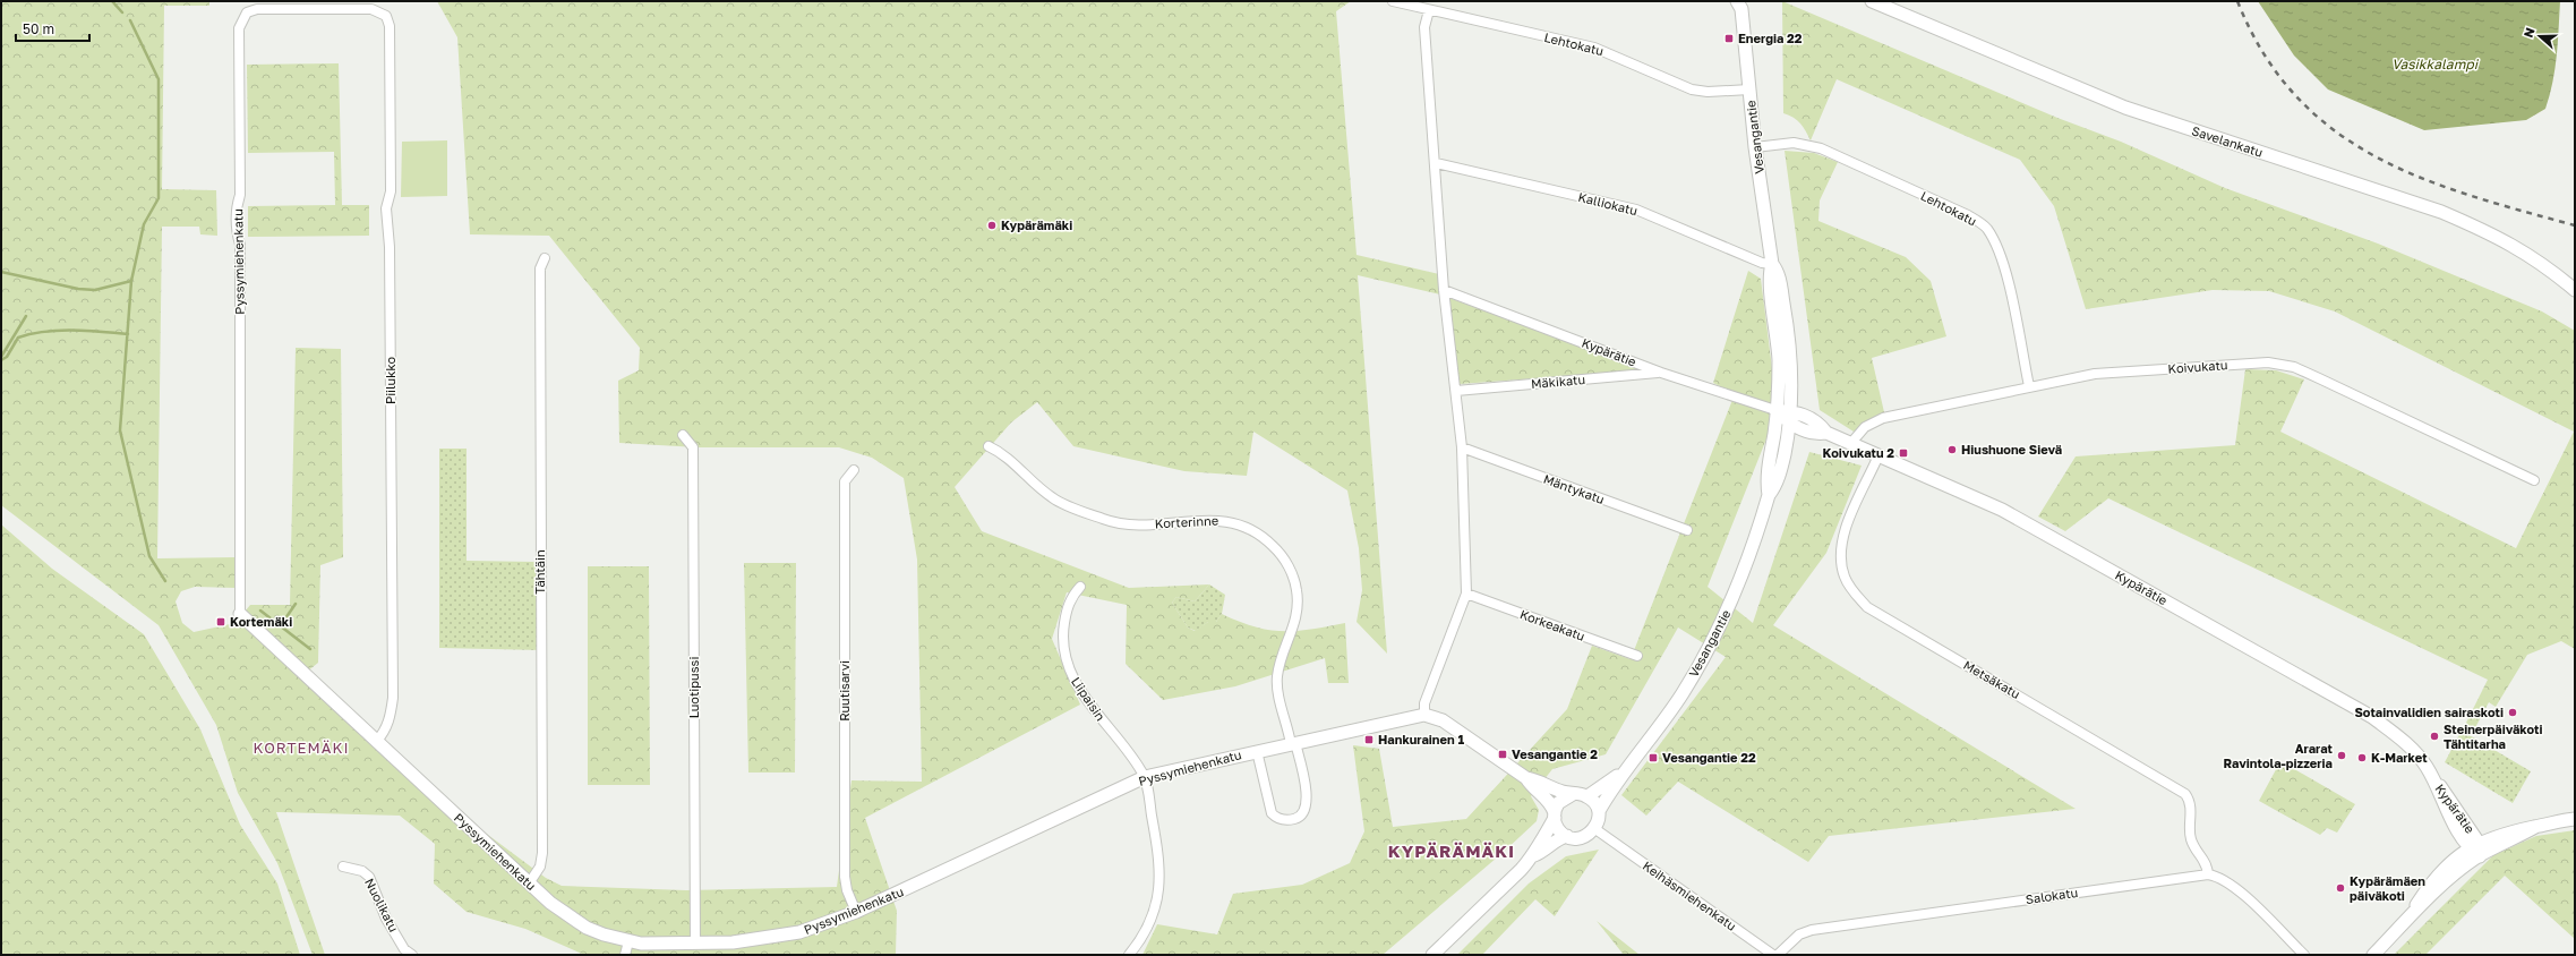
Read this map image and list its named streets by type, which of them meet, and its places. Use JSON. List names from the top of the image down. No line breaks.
{"streets":{"street":["Lehtokatu","Vesangantie","Savelankatu","Kalliokatu","Pyssymiehenkatu","Kypärätie","Koivukatu","Piilukko","Mäkikatu","Mäntykatu","Korterinne","Tähtäin","Korkeakatu","Metsäkatu","Luotipussi","Ruutisarvi","Liipaisin","Keihäsmiehenkatu","Salokatu","Nuolikatu"]},"crossings":[["Lehtokatu","Vesangantie"],["Lehtokatu","Koivukatu"],["Vesangantie","Kalliokatu"],["Vesangantie","Kypärätie"],["Vesangantie","Keihäsmiehenkatu"],["Pyssymiehenkatu","Piilukko"],["Pyssymiehenkatu","Korterinne"],["Pyssymiehenkatu","Tähtäin"],["Pyssymiehenkatu","Luotipussi"],["Pyssymiehenkatu","Ruutisarvi"],["Pyssymiehenkatu","Liipaisin"],["Kypärätie","Koivukatu"],["Kypärätie","Mäkikatu"],["Kypärätie","Metsäkatu"],["Metsäkatu","Salokatu"]],"districts":["KORTEMÄKI","KYPÄRÄMÄKI"],"water":["Vasikkalampi"],"places":{"transit":["Energia 22","Koivukatu 2","Kortemäki","Hankurainen 1","Vesangantie 2","Vesangantie 22"],"other":["Kypärämäki","Hiushuone Sievä","Sotainvalidien sairaskoti","Steinerpäiväkoti Tähtitarha","Ararat Ravintola-pizzeria","K-Market","Kypärämäen päiväkoti"]},"scale_bar":"50 m","north":"left"}
